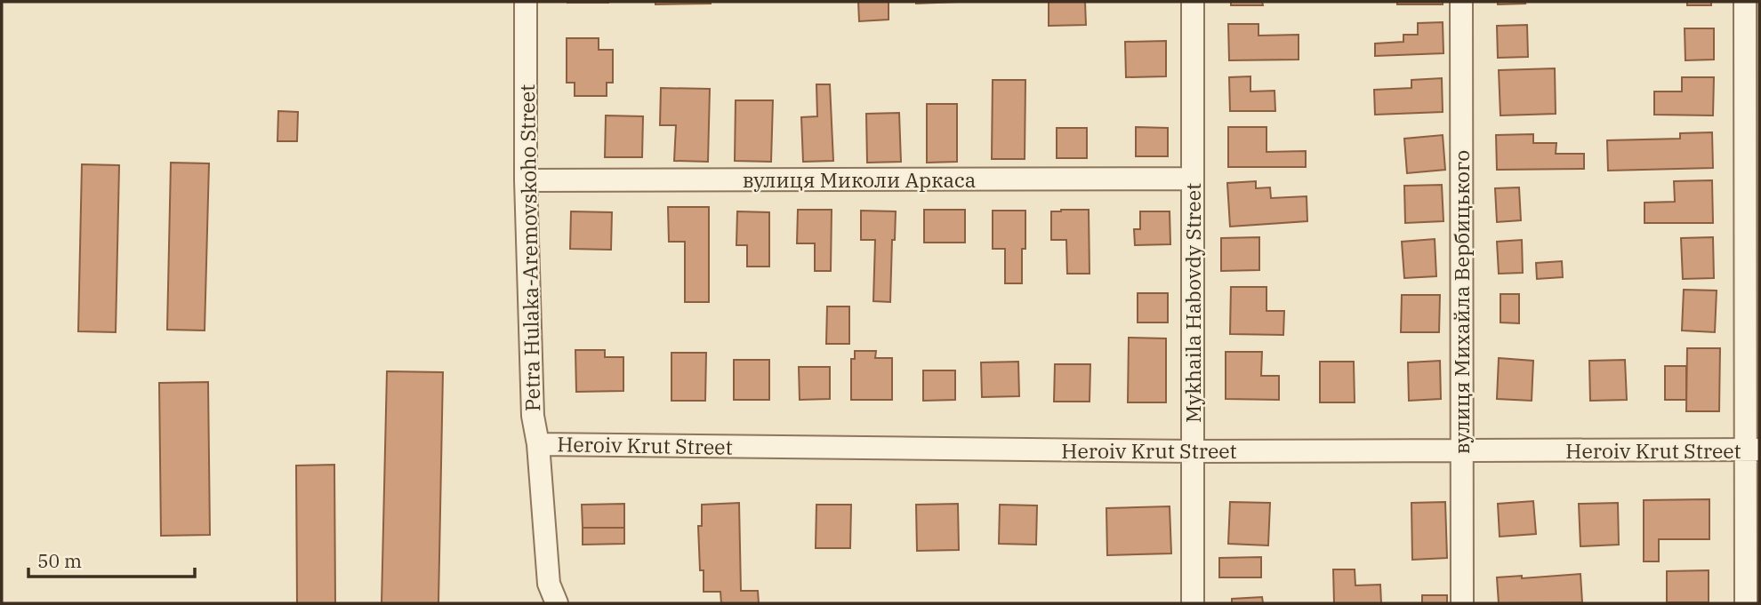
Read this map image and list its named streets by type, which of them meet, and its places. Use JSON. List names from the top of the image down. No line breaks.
{"streets":{"street":["вулиця Миколи Аркаса","Petra Hulaka-Aremovskoho Street","вулиця Михайла Вербицького","Mykhaila Habovdy Street","Heroiv Krut Street"]},"crossings":[["вулиця Миколи Аркаса","Petra Hulaka-Aremovskoho Street"],["вулиця Миколи Аркаса","Mykhaila Habovdy Street"],["Petra Hulaka-Aremovskoho Street","Heroiv Krut Street"],["вулиця Михайла Вербицького","Heroiv Krut Street"],["Mykhaila Habovdy Street","Heroiv Krut Street"]],"scale_bar":"50 m"}
